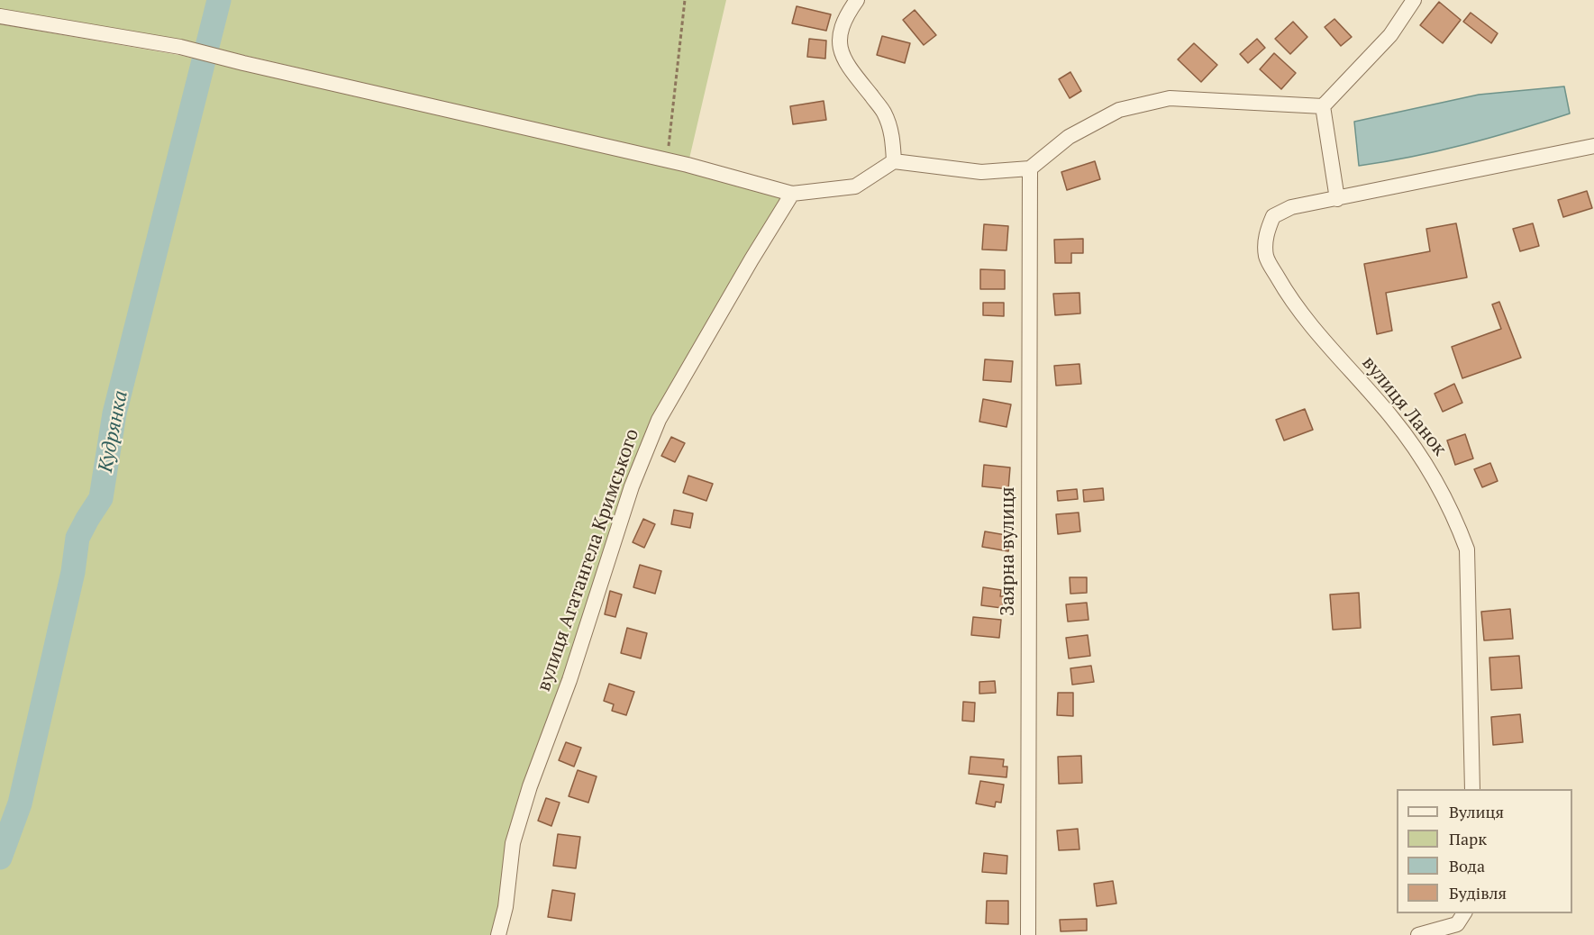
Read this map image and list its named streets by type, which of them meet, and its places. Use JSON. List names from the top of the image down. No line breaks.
{"streets":{"street":["вулиця Ланок","Заярна вулиця","вулиця Агатангела Кримського"]},"water":["Кудрянка"],"legend":["Вулиця","Парк","Вода","Будівля"]}
